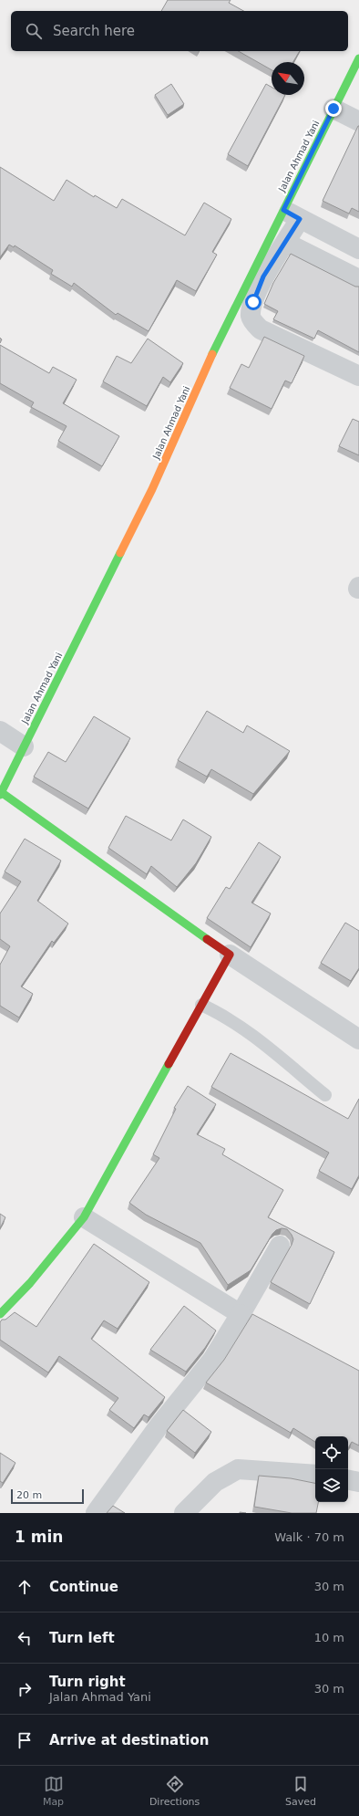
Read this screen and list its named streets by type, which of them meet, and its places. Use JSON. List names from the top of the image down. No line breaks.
{"streets":{"street":["Jalan Ahmad Yani"]},"scale_bar":"20 m","north":"top left","page":{"search":"Search here","scale":"20 m","heading":["1 min","Walk · 70 m"],"list":[["Continue","30 m"],["Turn left","10 m"],["Turn right","Jalan Ahmad Yani","30 m"],"Arrive at destination"],"nav":["Map","Directions","Saved"]}}
